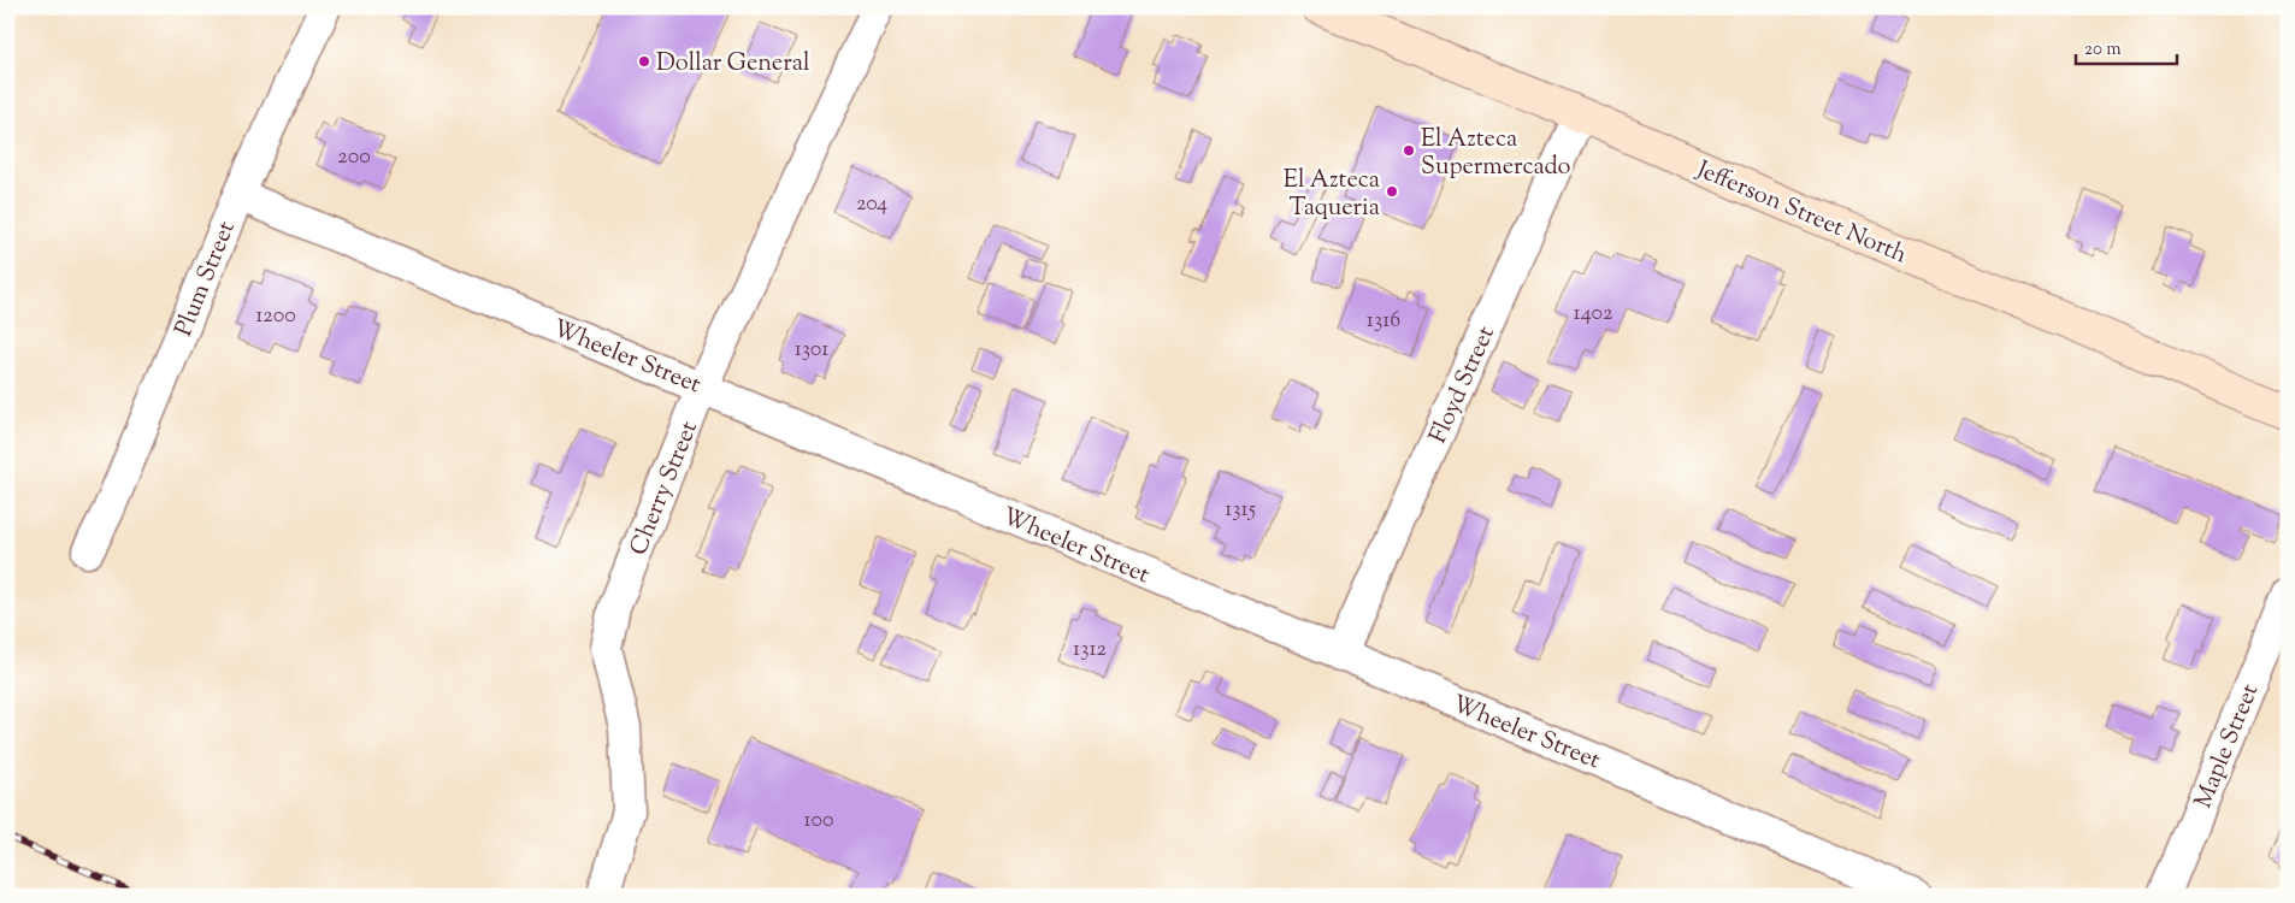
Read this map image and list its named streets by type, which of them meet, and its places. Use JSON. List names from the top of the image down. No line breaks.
{"streets":{"main road":["Jefferson Street North"],"street":["Plum Street","Wheeler Street","Floyd Street","Cherry Street","Maple Street"]},"crossings":[["Jefferson Street North","Floyd Street"],["Plum Street","Wheeler Street"],["Wheeler Street","Floyd Street"],["Wheeler Street","Cherry Street"]],"places":["Dollar General","El Azteca Supermercado","El Azteca Taqueria"],"house_numbers":["200","204","1402","1200","1316","1301","1315","1312","100"],"scale_bar":"20 m"}
